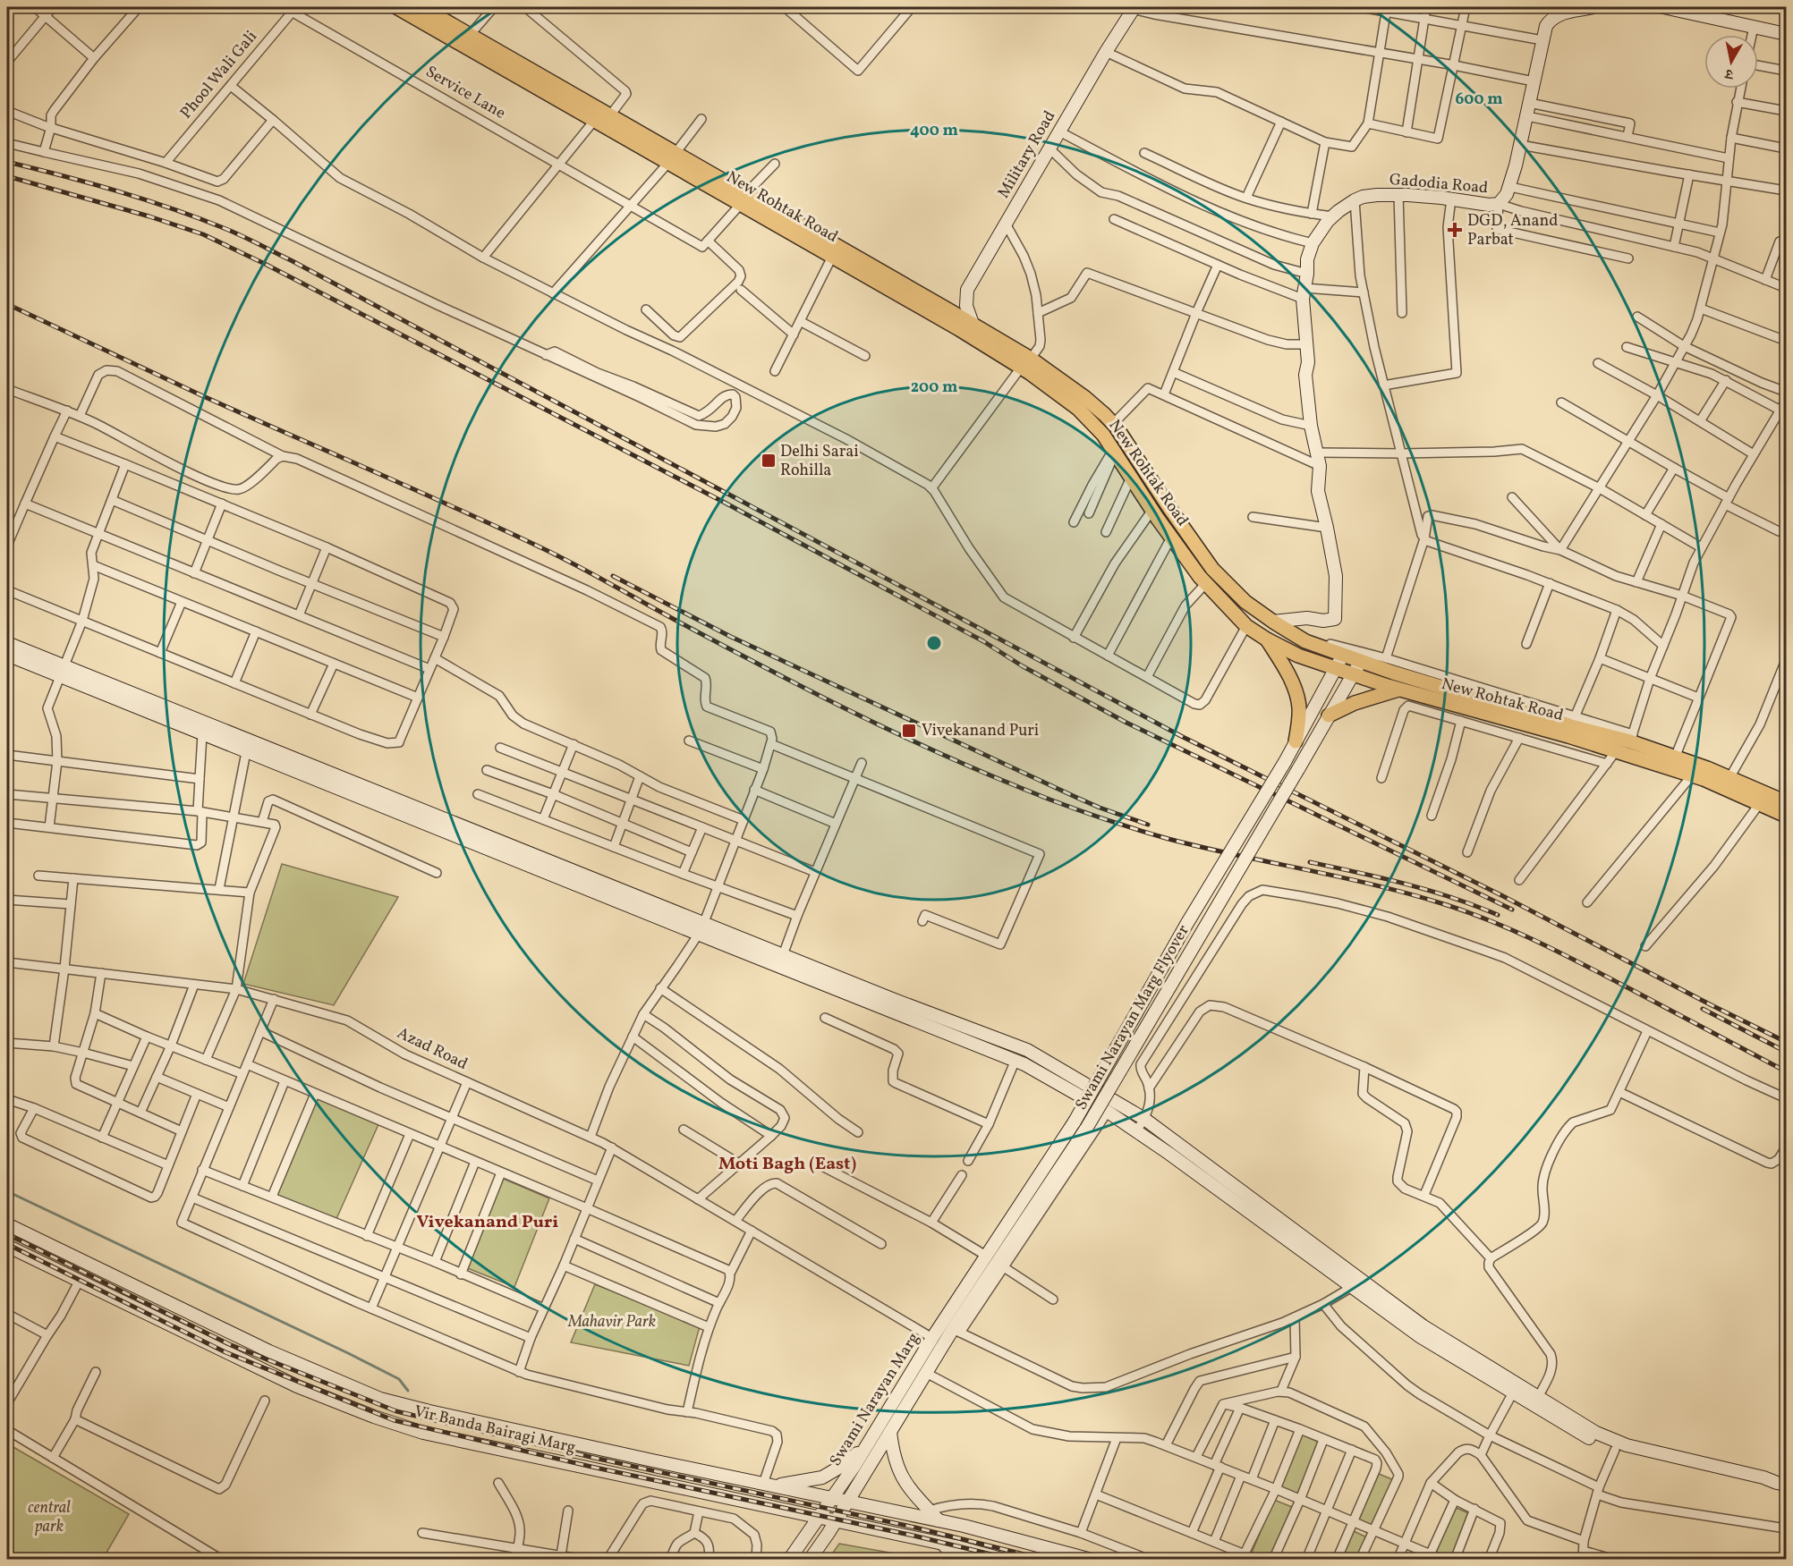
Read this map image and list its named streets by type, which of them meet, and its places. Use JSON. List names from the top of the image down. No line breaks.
{"streets":{"main road":["New Rohtak Road"],"street":["Phool Wali Gali","Service Lane","Military Road","Gadodia Road","Swami Narayan Marg Flyover","Azad Road","Swami Narayan Marg","Vir Banda Bairagi Marg"]},"crossings":[["Phool Wali Gali","Service Lane"],["Military Road","New Rohtak Road"],["Gadodia Road","New Rohtak Road"],["Swami Narayan Marg Flyover","Swami Narayan Marg"],["Azad Road","Swami Narayan Marg"],["Swami Narayan Marg","Vir Banda Bairagi Marg"]],"districts":["Moti Bagh (East)","Vivekanand Puri"],"parks":["Mahavir Park","central park"],"places":{"health":["DGD, Anand Parbat"],"transit":["Delhi Sarai Rohilla","Vivekanand Puri"]},"north":"bottom","rings":["600 m","400 m","200 m"]}
